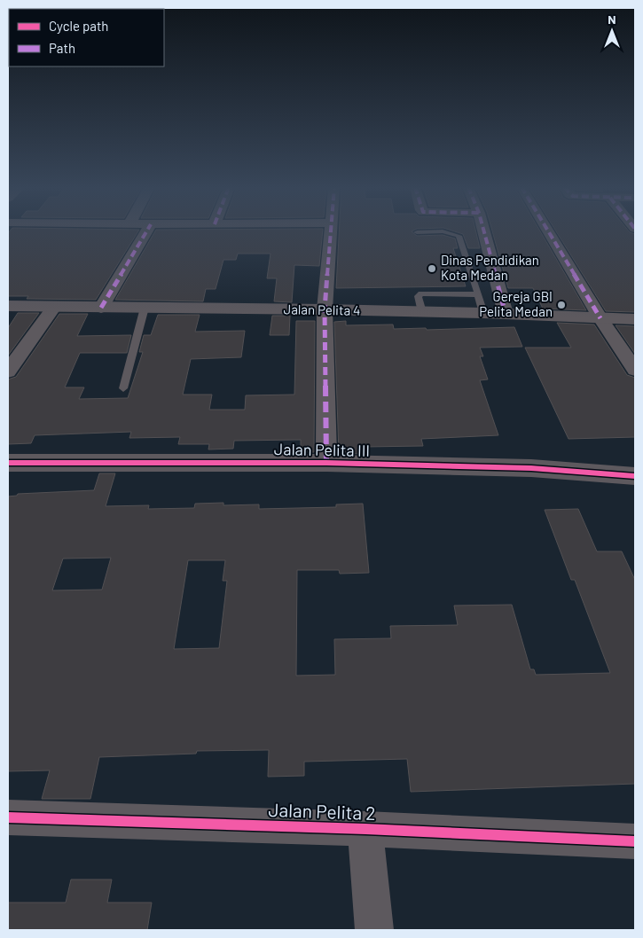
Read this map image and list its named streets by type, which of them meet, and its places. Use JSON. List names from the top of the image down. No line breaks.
{"streets":{"street":["Jalan Pelita 4","Jalan Pelita III","Jalan Pelita 2"]},"places":["Dinas Pendidikan Kota Medan","Gereja GBI Pelita Medan"],"legend":["Cycle path","Path"],"north":"top"}
